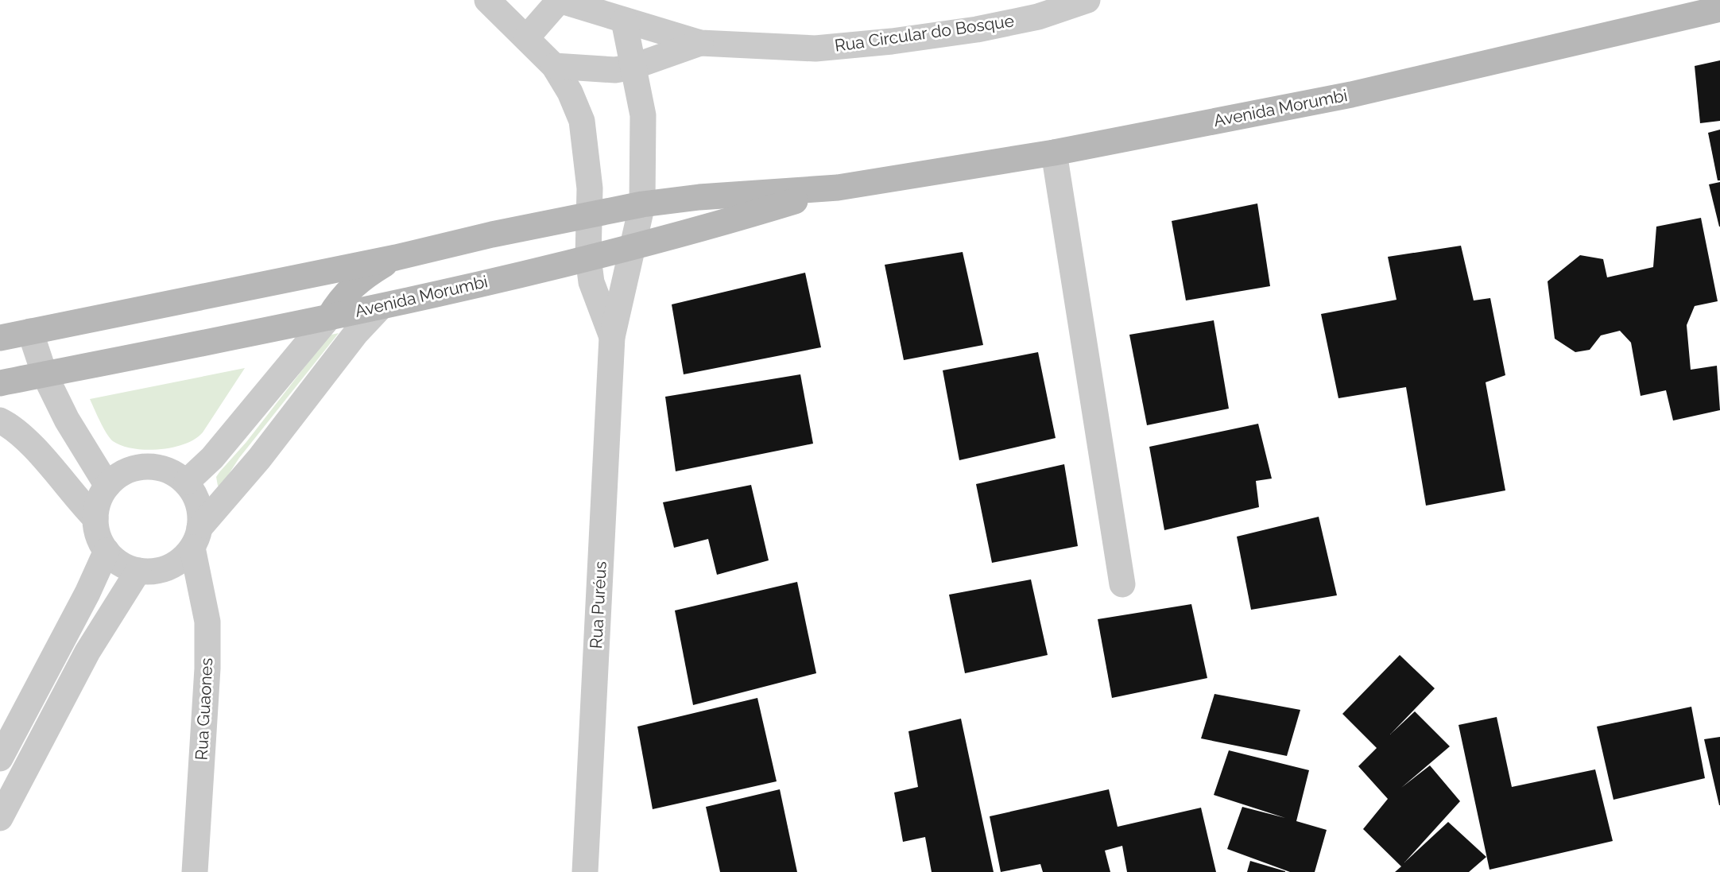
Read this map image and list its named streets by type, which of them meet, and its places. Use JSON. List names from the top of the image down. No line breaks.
{"streets":{"main road":["Avenida Morumbi"],"street":["Rua Circular do Bosque","Rua Puréus","Rua Guaones"]},"crossings":[["Rua Circular do Bosque","Rua Puréus"],["Avenida Morumbi","Rua Puréus"]]}
